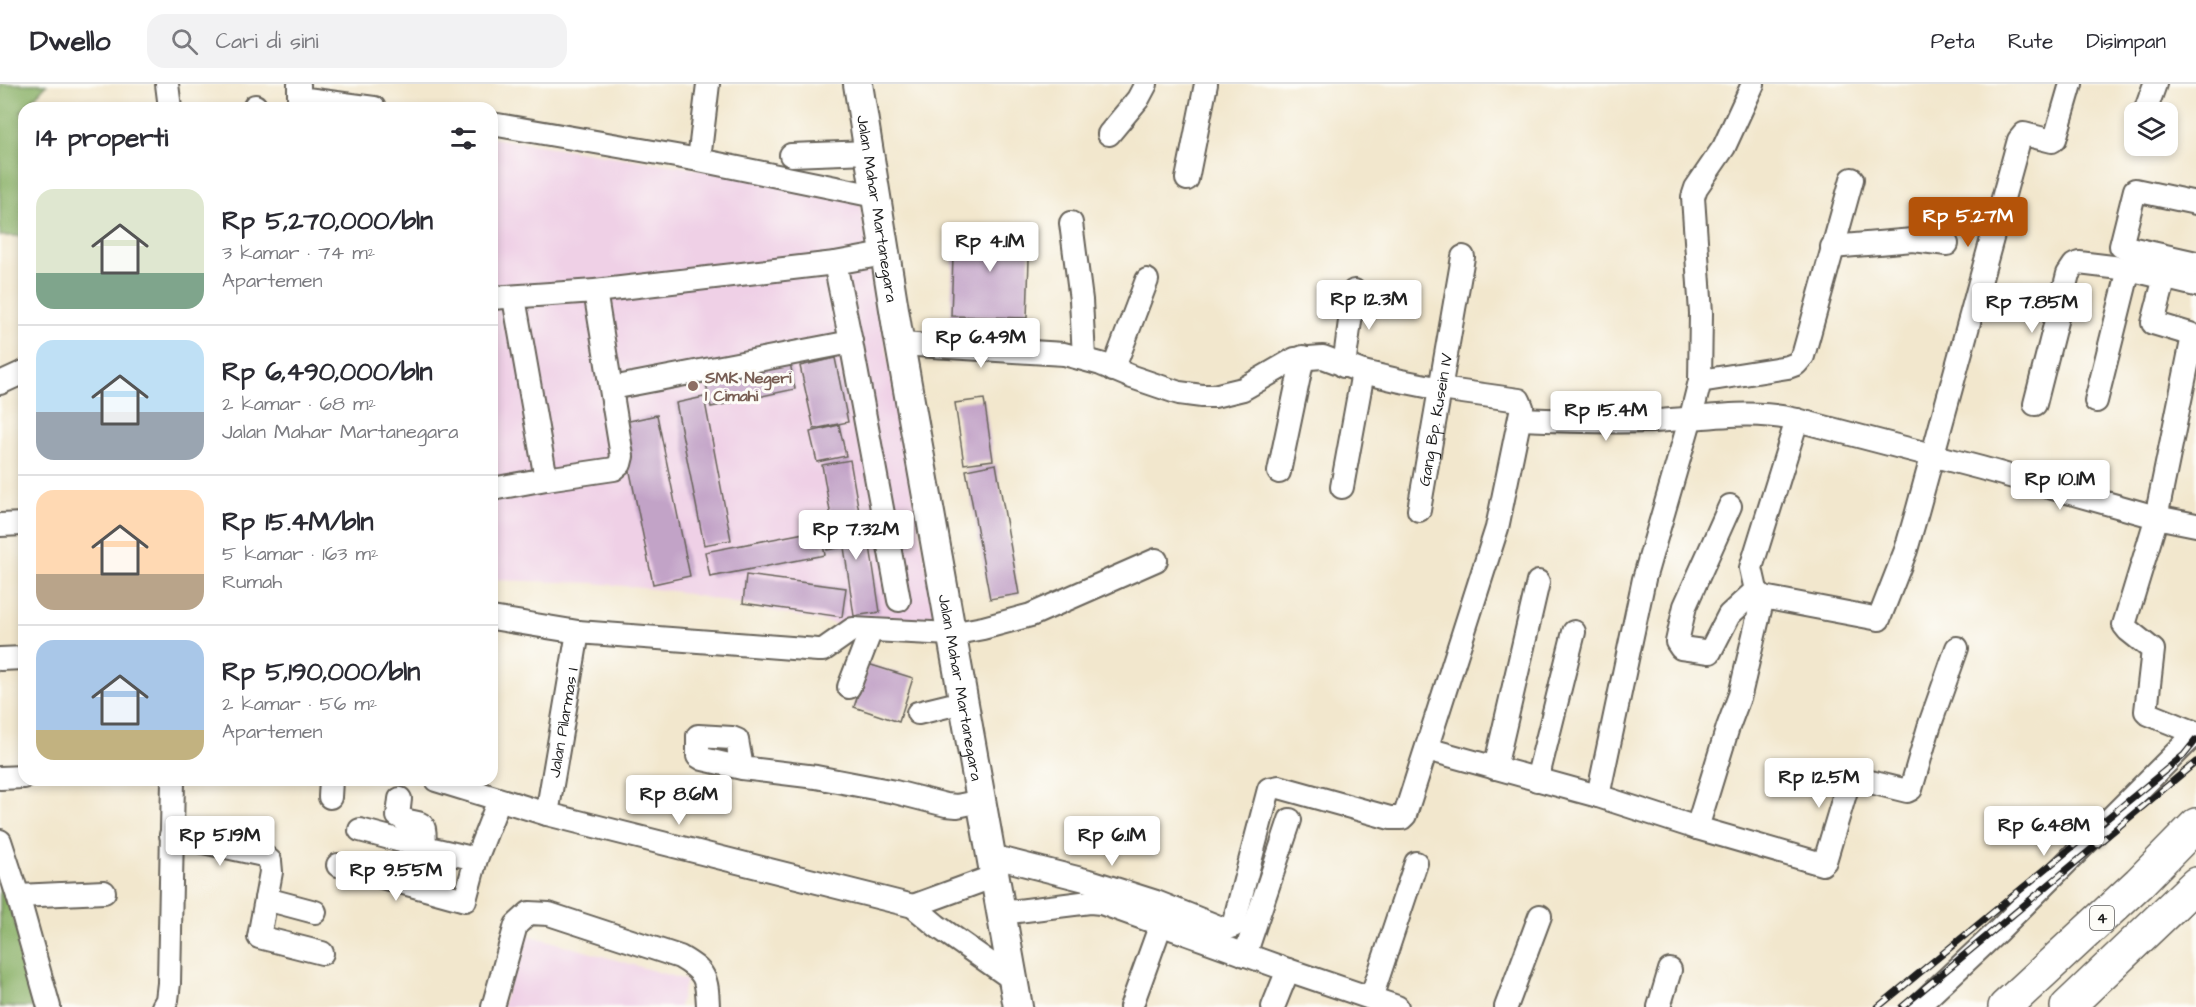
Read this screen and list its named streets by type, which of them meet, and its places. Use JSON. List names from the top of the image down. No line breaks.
{"streets":{"highway":["4"],"main road":["Jalan Mahar Martanegara"],"street":["Gang Bp. Kusein IV","Jalan Pilarmas I"]},"places":["SMK Negeri 1 Cimahi"],"page":{"header":"Dwello","search":"Cari di sini","nav":["Peta","Rute","Disimpan"],"heading":"14 properti","list":[{"name":"Rp 5,270,000/bln","note":"3 kamar · 74 m² · Apartemen"},{"name":"Rp 6,490,000/bln","note":"2 kamar · 68 m² · Jalan Mahar Martanegara"},{"name":"Rp 15.4M/bln","note":"5 kamar · 163 m² · Rumah"},{"name":"Rp 5,190,000/bln","note":"2 kamar · 56 m² · Apartemen"}],"price":["Rp 5.27M","Rp 4.1M","Rp 12.3M","Rp 7.85M","Rp 6.49M","Rp 15.4M","Rp 10.1M","Rp 7.32M","Rp 12.5M","Rp 8.6M","Rp 6.48M","Rp 5.19M","Rp 6.1M","Rp 9.55M"]}}
